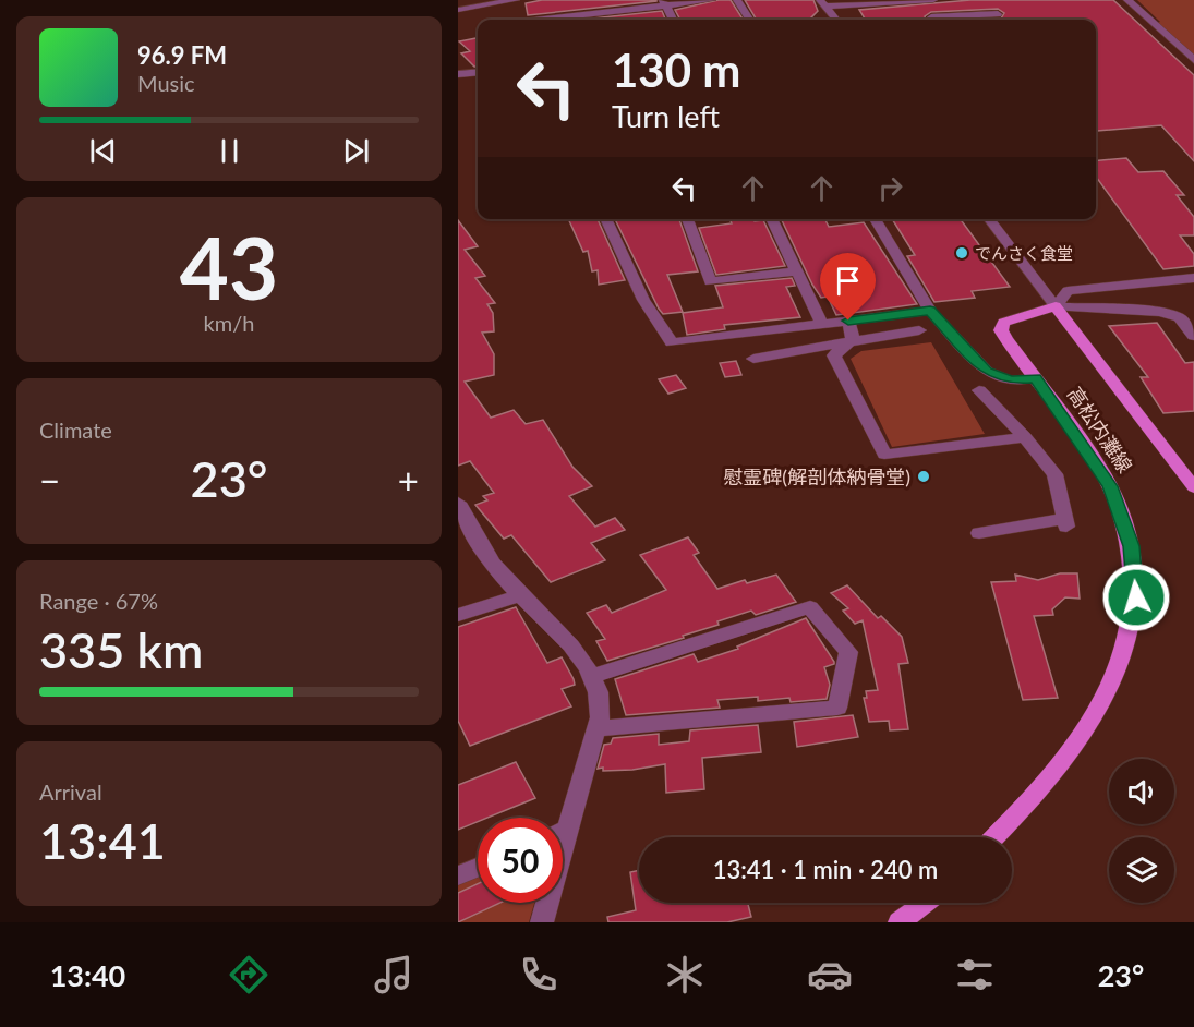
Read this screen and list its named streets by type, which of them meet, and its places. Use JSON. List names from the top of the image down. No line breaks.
{"streets":{"main road":["高松内灘線"]},"places":["でんさく食堂","慰霊碑(解剖体納骨堂)"],"page":{"turn":["130 m","Turn left"],"song":["96.9 FM","Music"],"tile":[["43","km/h"],"Climate",["Range · 67%","335 km"],["Arrival","13:41"]],"heat":["−","23°","+"],"limit":"50","trip":"13:41 · 1 min · 240 m","tabs":["13:40","23°"]}}
